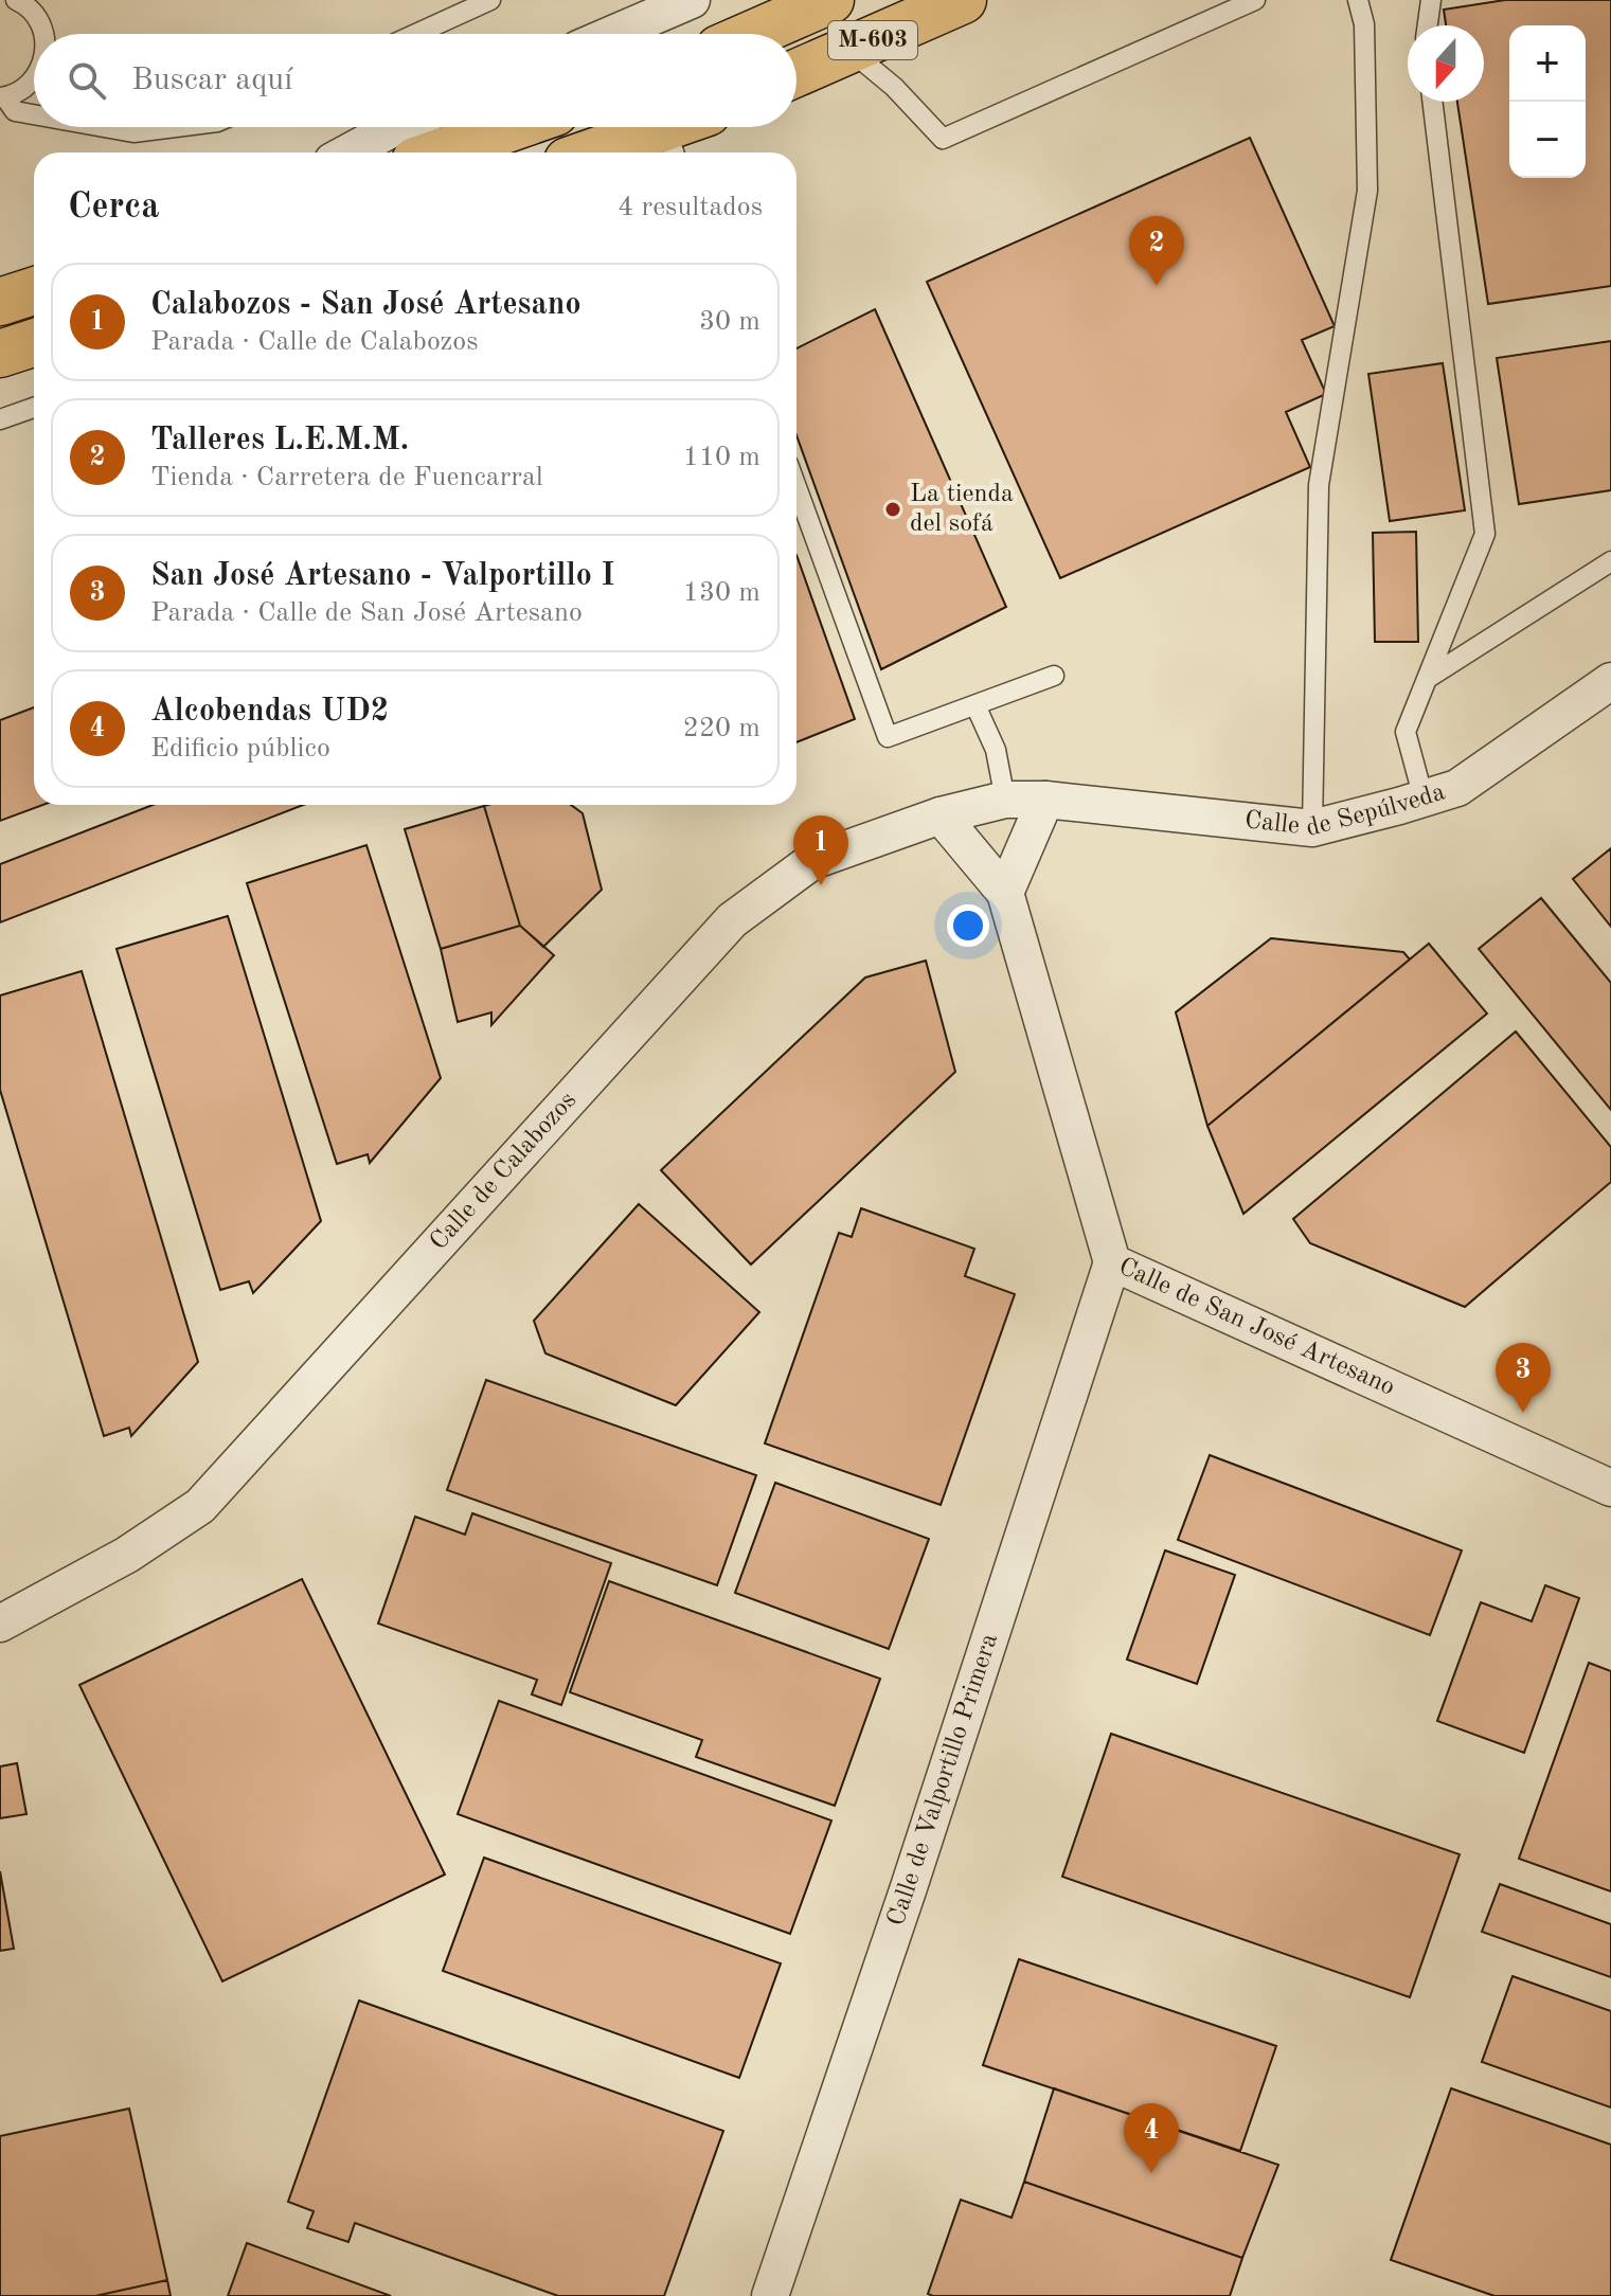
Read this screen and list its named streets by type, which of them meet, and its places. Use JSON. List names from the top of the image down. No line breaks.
{"streets":{"highway":["M-603"],"street":["Calle de Sepúlveda","Calle de Calabozos","Calle de San José Artesano","Calle de Valportillo Primera"]},"crossings":[["Calle de Sepúlveda","Calle de Calabozos"],["Calle de Calabozos","Calle de San José Artesano"],["Calle de San José Artesano","Calle de Valportillo Primera"]],"places":["La tienda del sofá"],"north":"bottom","page":{"map_buttons":["+","−"],"search":"Buscar aquí","heading":["Cerca","4 resultados"],"pins":["2","1","3","4"],"list":[{"mark":"1","name":"Calabozos - San José Artesano","note":"Parada · Calle de Calabozos","value":"30 m"},{"mark":"2","name":"Talleres L.E.M.M.","note":"Tienda · Carretera de Fuencarral","value":"110 m"},{"mark":"3","name":"San José Artesano - Valportillo I","note":"Parada · Calle de San José Artesano","value":"130 m"},{"mark":"4","name":"Alcobendas UD2","note":"Edificio público","value":"220 m"}]}}
